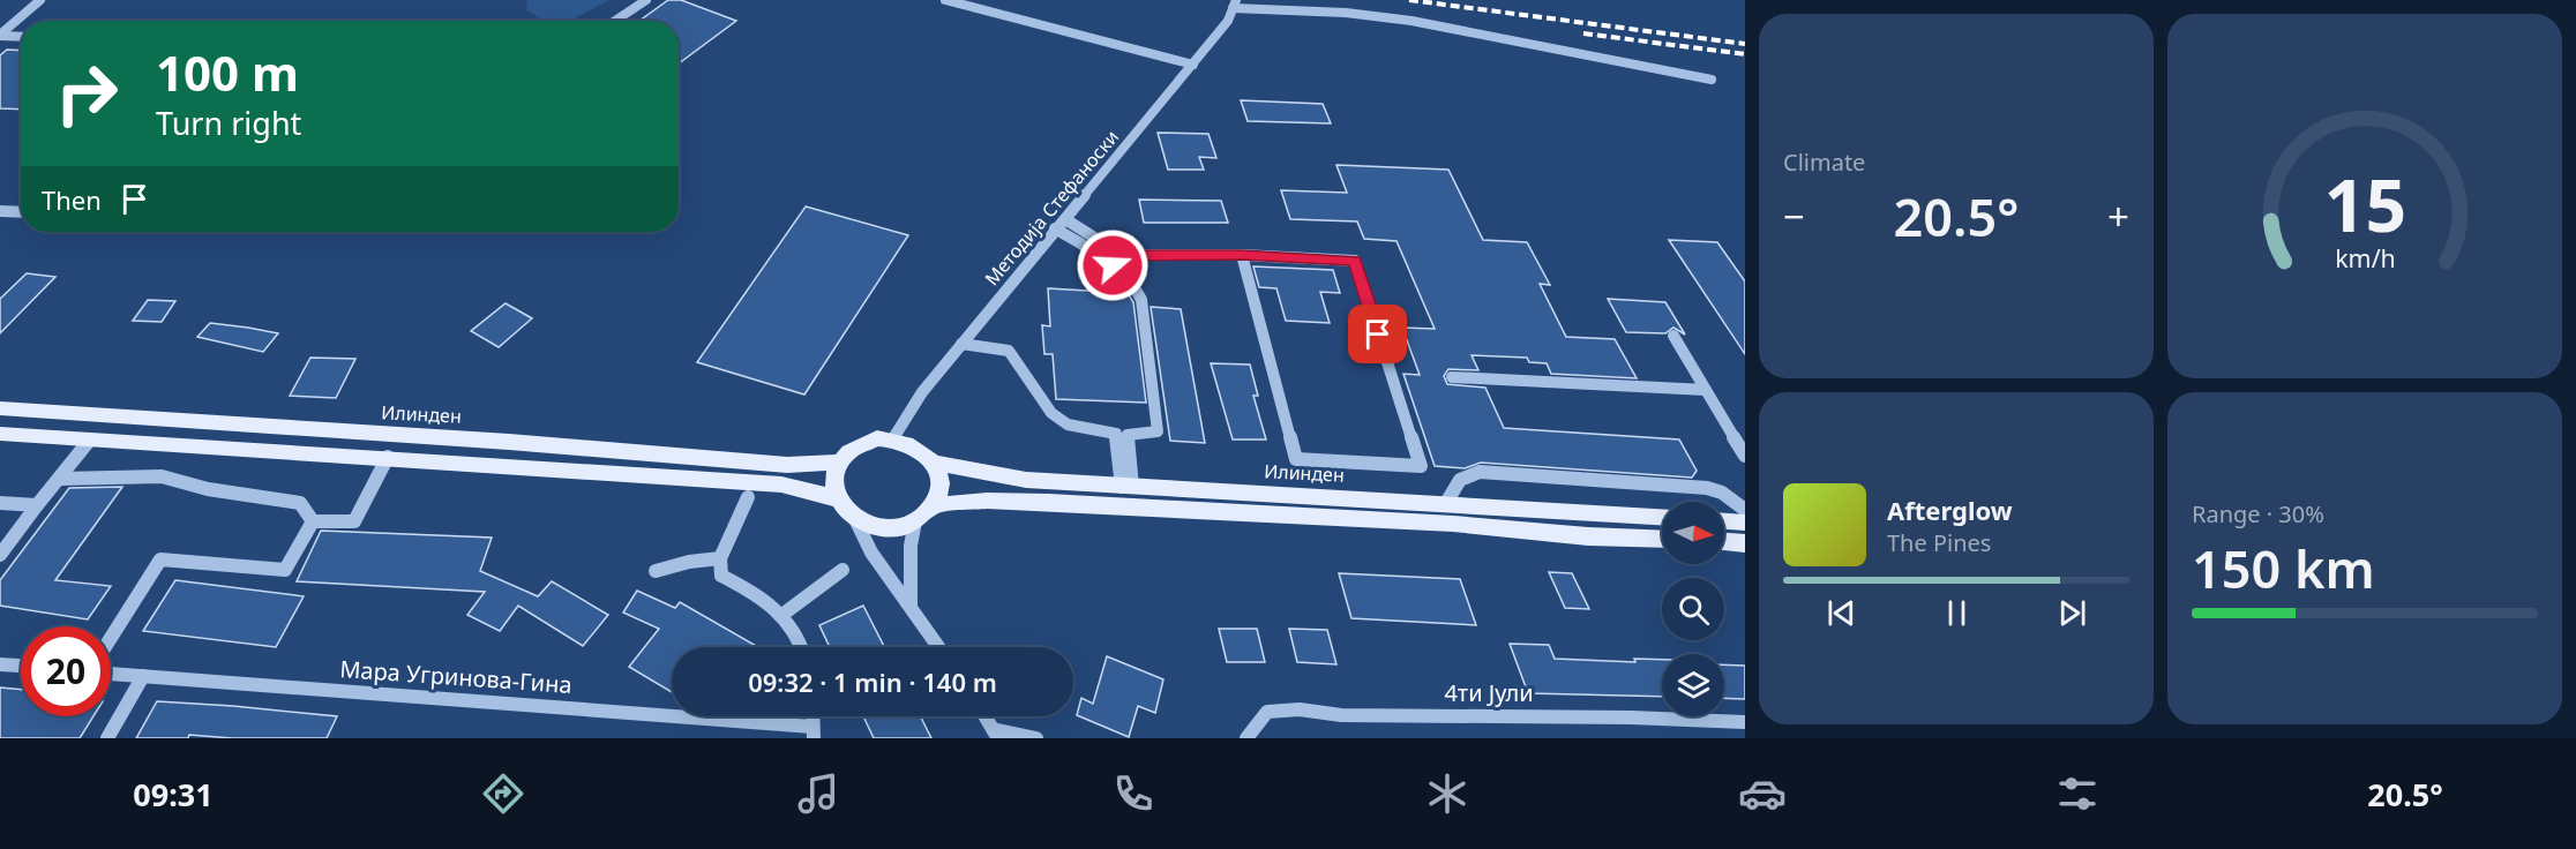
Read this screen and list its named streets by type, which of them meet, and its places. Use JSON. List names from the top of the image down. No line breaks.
{"streets":{"main road":["Илинден"],"street":["Методија Стефаноски","Мара Угринова-Гина","4ти Јули"]},"crossings":[["Методија Стефаноски","Илинден"]],"north":"right","page":{"tile":["Climate",["Range · 30%","150 km"]],"turn":["100 m","Turn right"],"then":"Then","heat":["−","20.5°","+"],"song":["Afterglow","The Pines"],"limit":"20","trip":"09:32 · 1 min · 140 m","tabs":["09:31","20.5°"],"gauge":["15","km/h"]}}
